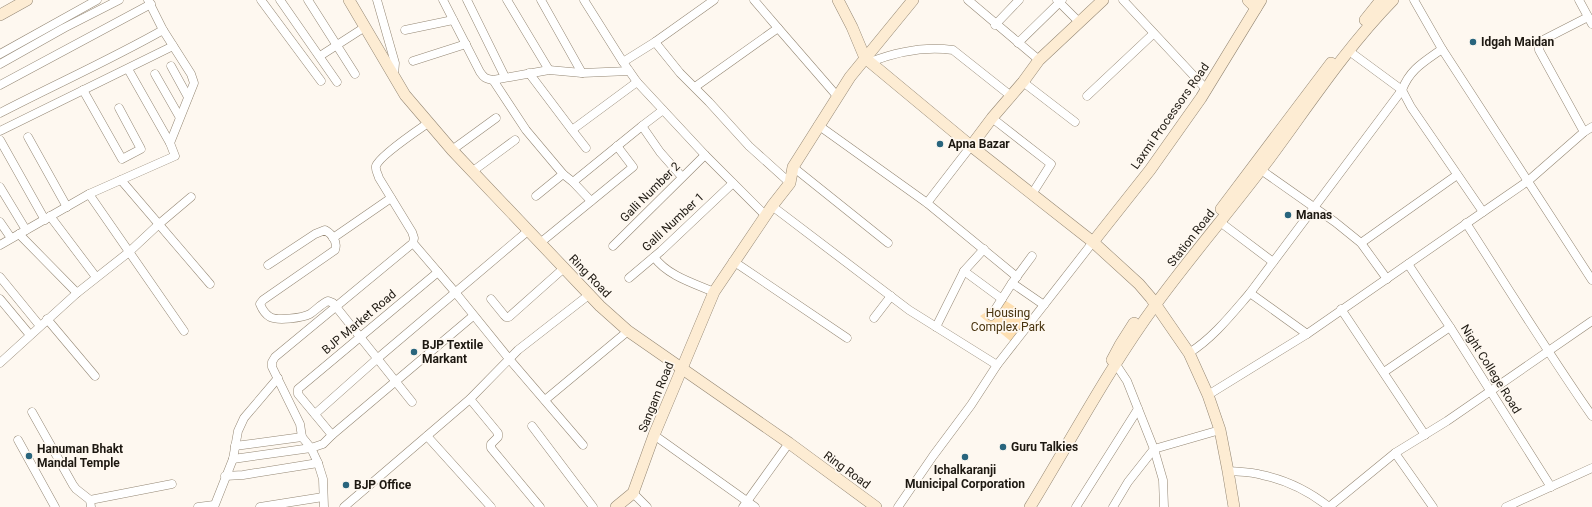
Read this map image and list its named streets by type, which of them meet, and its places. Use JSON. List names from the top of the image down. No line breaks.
{"streets":{"main road":["Laxmi Processors Road","Station Road","Ring Road","Sangam Road"],"street":["Galli Number 2","Galli Number 1","BJP Market Road","Night College Road"]},"crossings":[["Ring Road","Sangam Road"]],"parks":["Housing Complex Park"],"places":["Idgah Maidan","Apna Bazar","Manas","BJP Textile Markant","Guru Talkies","Hanuman Bhakt Mandal Temple","Ichalkaranji Municipal Corporation","BJP Office"]}
